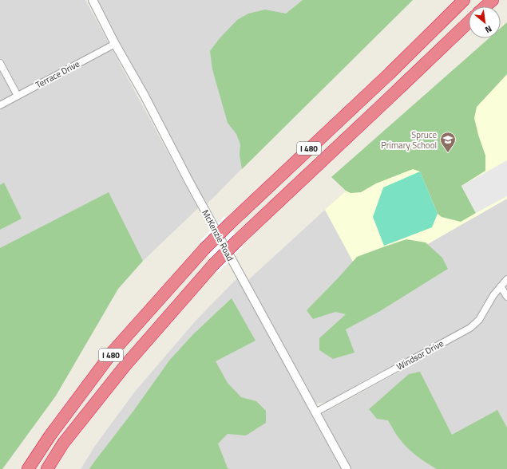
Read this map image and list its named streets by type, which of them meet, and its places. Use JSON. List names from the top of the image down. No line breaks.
{"streets":{"highway":["I 480"],"street":["Terrace Drive","McKenzie Road","Windsor Drive"]},"crossings":[["Terrace Drive","McKenzie Road"],["McKenzie Road","Windsor Drive"]],"places":{"school or university":["Spruce Primary School"]},"north":"bottom right"}
